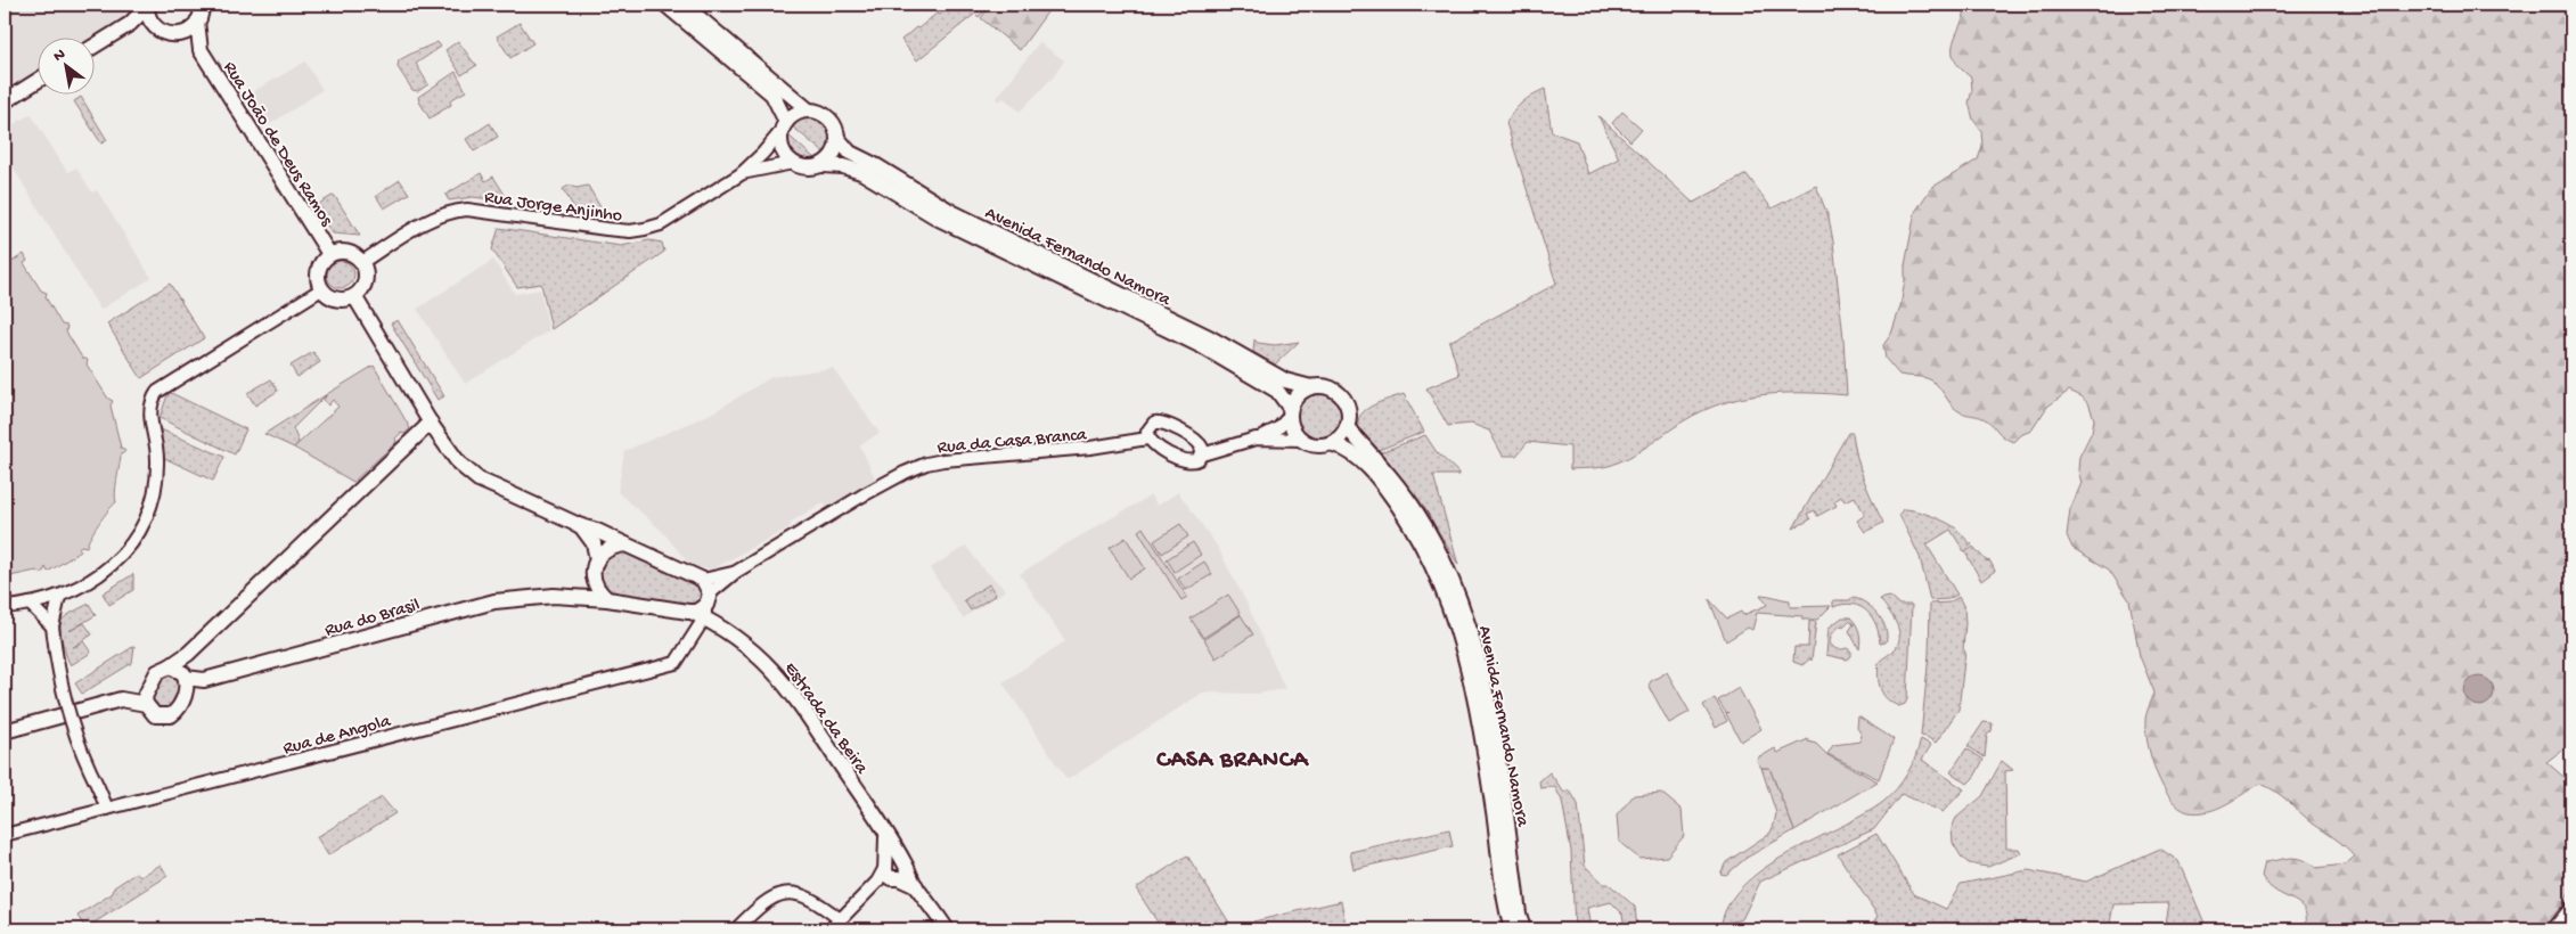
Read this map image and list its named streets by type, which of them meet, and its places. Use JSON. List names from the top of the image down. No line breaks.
{"streets":{"main road":["Rua João de Deus Ramos","Avenida Fernando Namora","Rua do Brasil","Estrada da Beira"],"street":["Rua Jorge Anjinho","Rua da Casa Branca","Rua de Angola"]},"crossings":[["Rua João de Deus Ramos","Rua Jorge Anjinho"],["Rua Jorge Anjinho","Avenida Fernando Namora"],["Rua da Casa Branca","Rua do Brasil"],["Rua da Casa Branca","Estrada da Beira"],["Rua da Casa Branca","Rua de Angola"],["Rua do Brasil","Estrada da Beira"]],"districts":["CASA BRANCA"],"north":"top left"}
